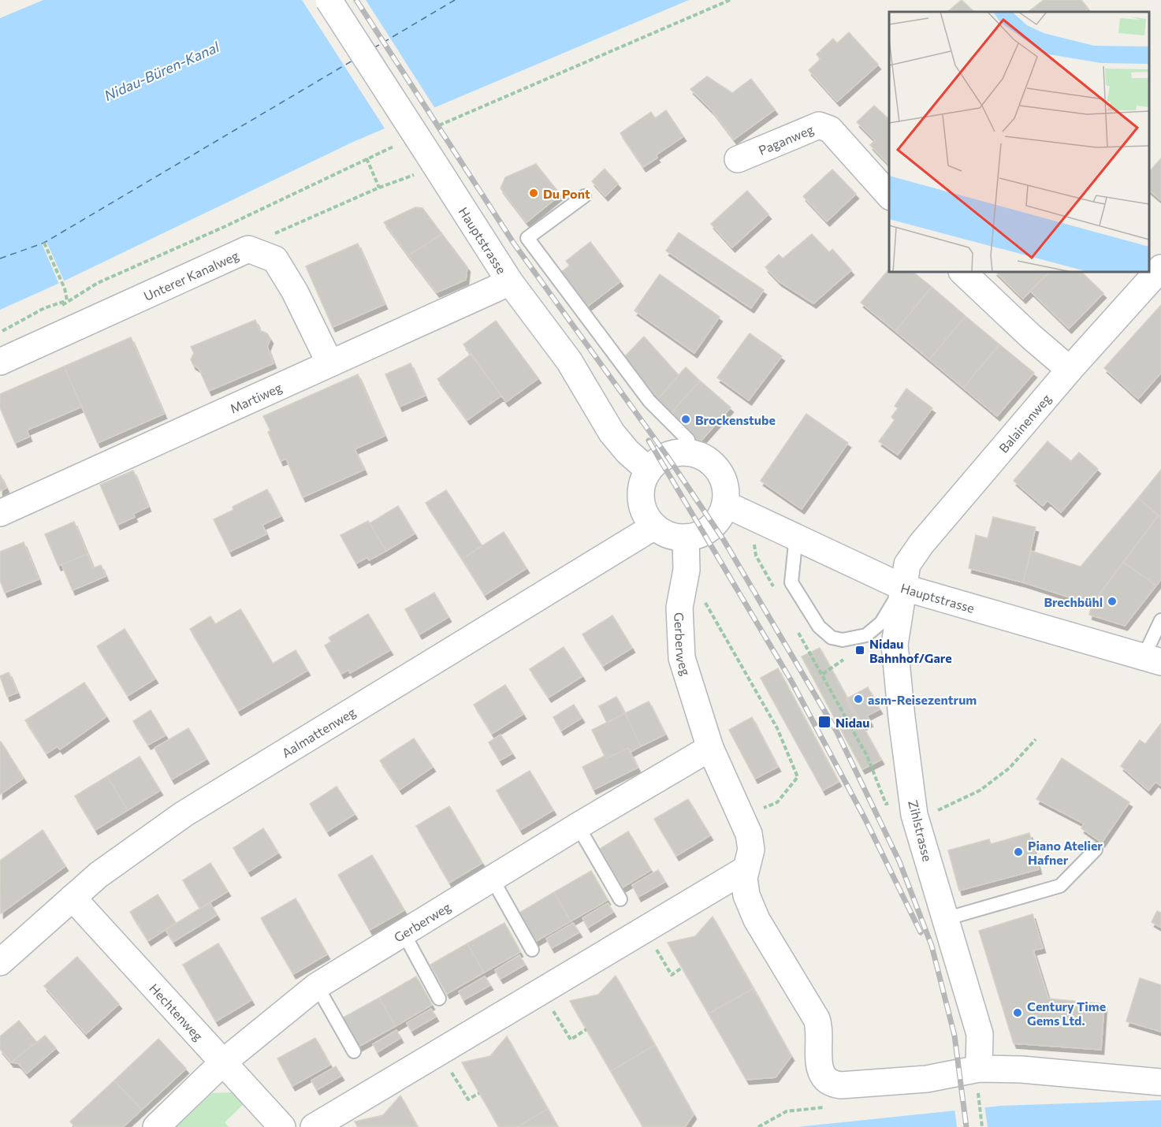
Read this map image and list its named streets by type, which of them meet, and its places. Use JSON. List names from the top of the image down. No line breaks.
{"streets":{"street":["Paganweg","Hauptstrasse","Unterer Kanalweg","Martiweg","Balainenweg","Gerberweg","Aalmattenweg","Zihlstrasse","Hechtenweg"]},"crossings":[["Hauptstrasse","Martiweg"],["Hauptstrasse","Balainenweg"],["Hauptstrasse","Gerberweg"],["Hauptstrasse","Aalmattenweg"],["Hauptstrasse","Zihlstrasse"],["Unterer Kanalweg","Martiweg"],["Balainenweg","Zihlstrasse"],["Gerberweg","Aalmattenweg"],["Gerberweg","Hechtenweg"],["Aalmattenweg","Hechtenweg"]],"water":["Nidau-Büren-Kanal"],"places":{"other":["Du Pont","Brockenstube","Brechbühl","asm-Reisezentrum","Piano Atelier Hafner","Century Time Gems Ltd."],"transit":["Nidau Bahnhof/Gare","Nidau"]}}
